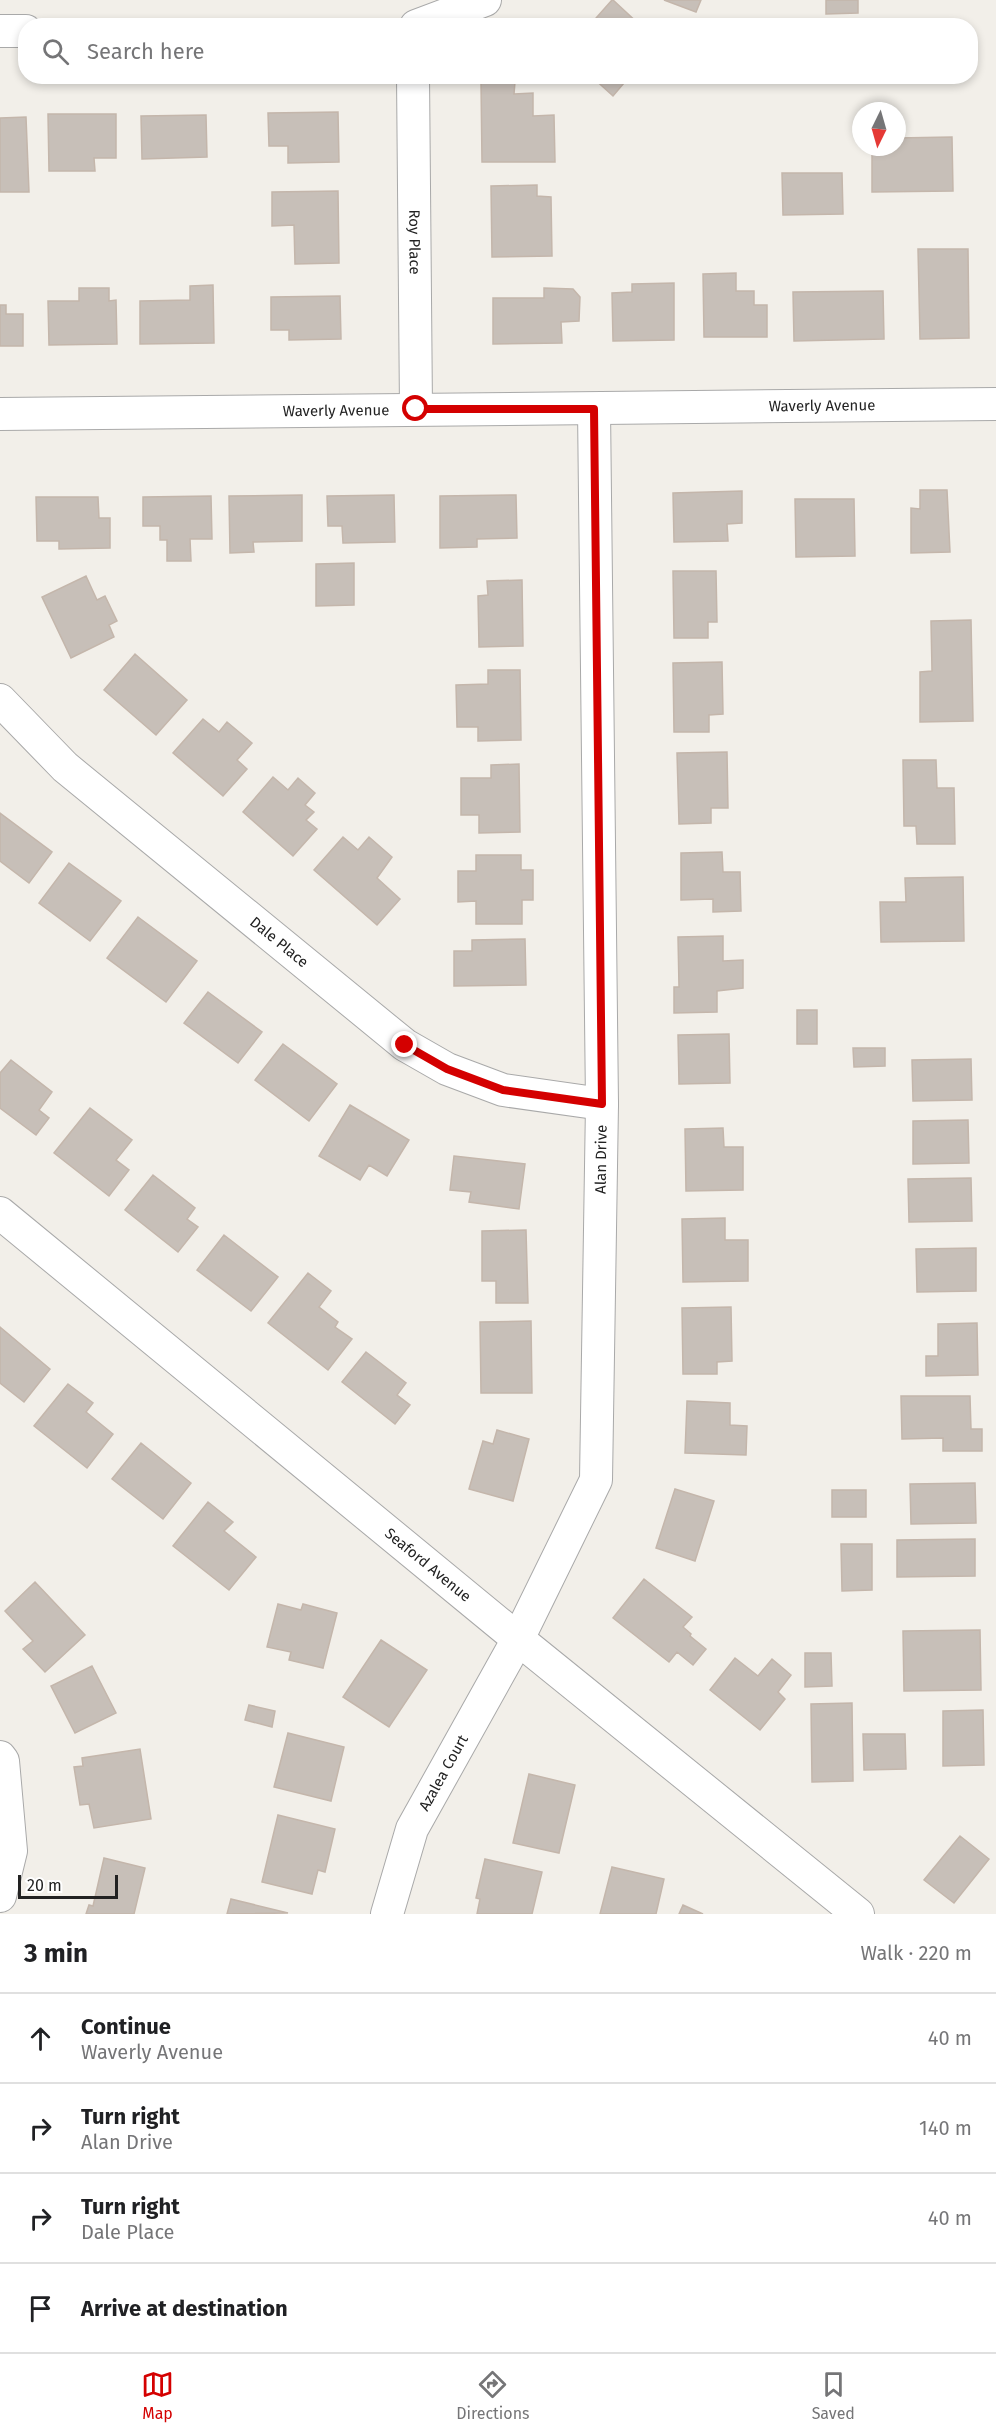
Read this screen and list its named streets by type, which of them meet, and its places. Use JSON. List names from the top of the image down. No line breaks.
{"streets":{"street":["Roy Place","Waverly Avenue","Dale Place","Alan Drive","Seaford Avenue","Azalea Court"]},"crossings":[["Roy Place","Waverly Avenue"],["Waverly Avenue","Alan Drive"],["Dale Place","Alan Drive"],["Alan Drive","Seaford Avenue"],["Alan Drive","Azalea Court"],["Seaford Avenue","Azalea Court"]],"scale_bar":"20 m","north":"bottom","page":{"search":"Search here","scale":"20 m","heading":["3 min","Walk · 220 m"],"list":[["Continue","Waverly Avenue","40 m"],["Turn right","Alan Drive","140 m"],["Turn right","Dale Place","40 m"],"Arrive at destination"],"nav":["Map","Directions","Saved"]}}
